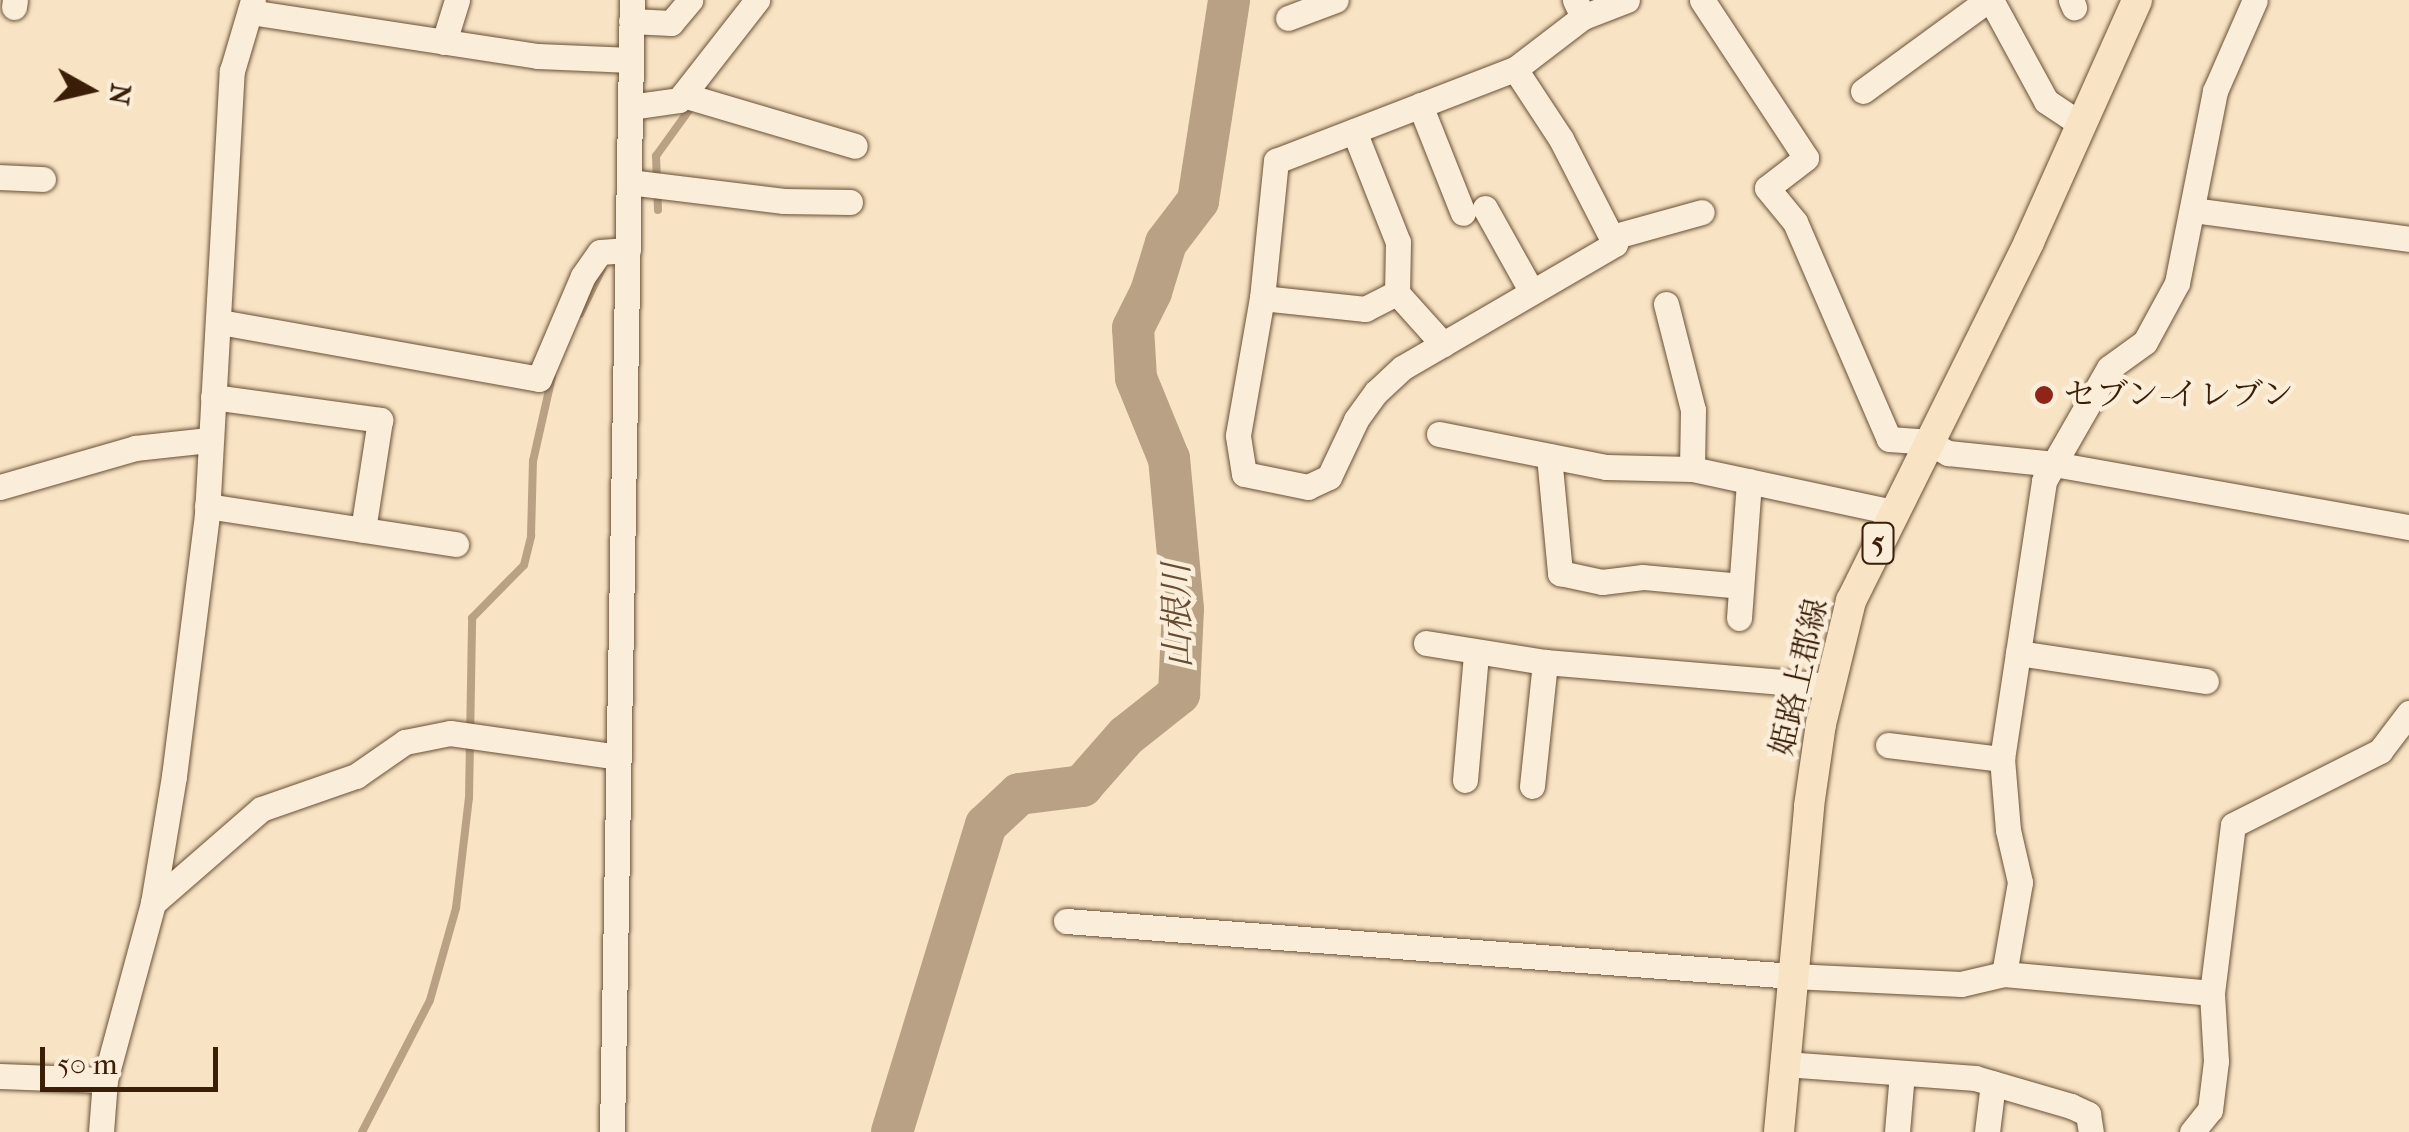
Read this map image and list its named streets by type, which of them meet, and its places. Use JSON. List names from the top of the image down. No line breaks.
{"streets":{"main road":["5","姫路上郡線"]},"water":["山根川"],"places":["セブン-イレブン"],"scale_bar":"50 m","north":"right"}
